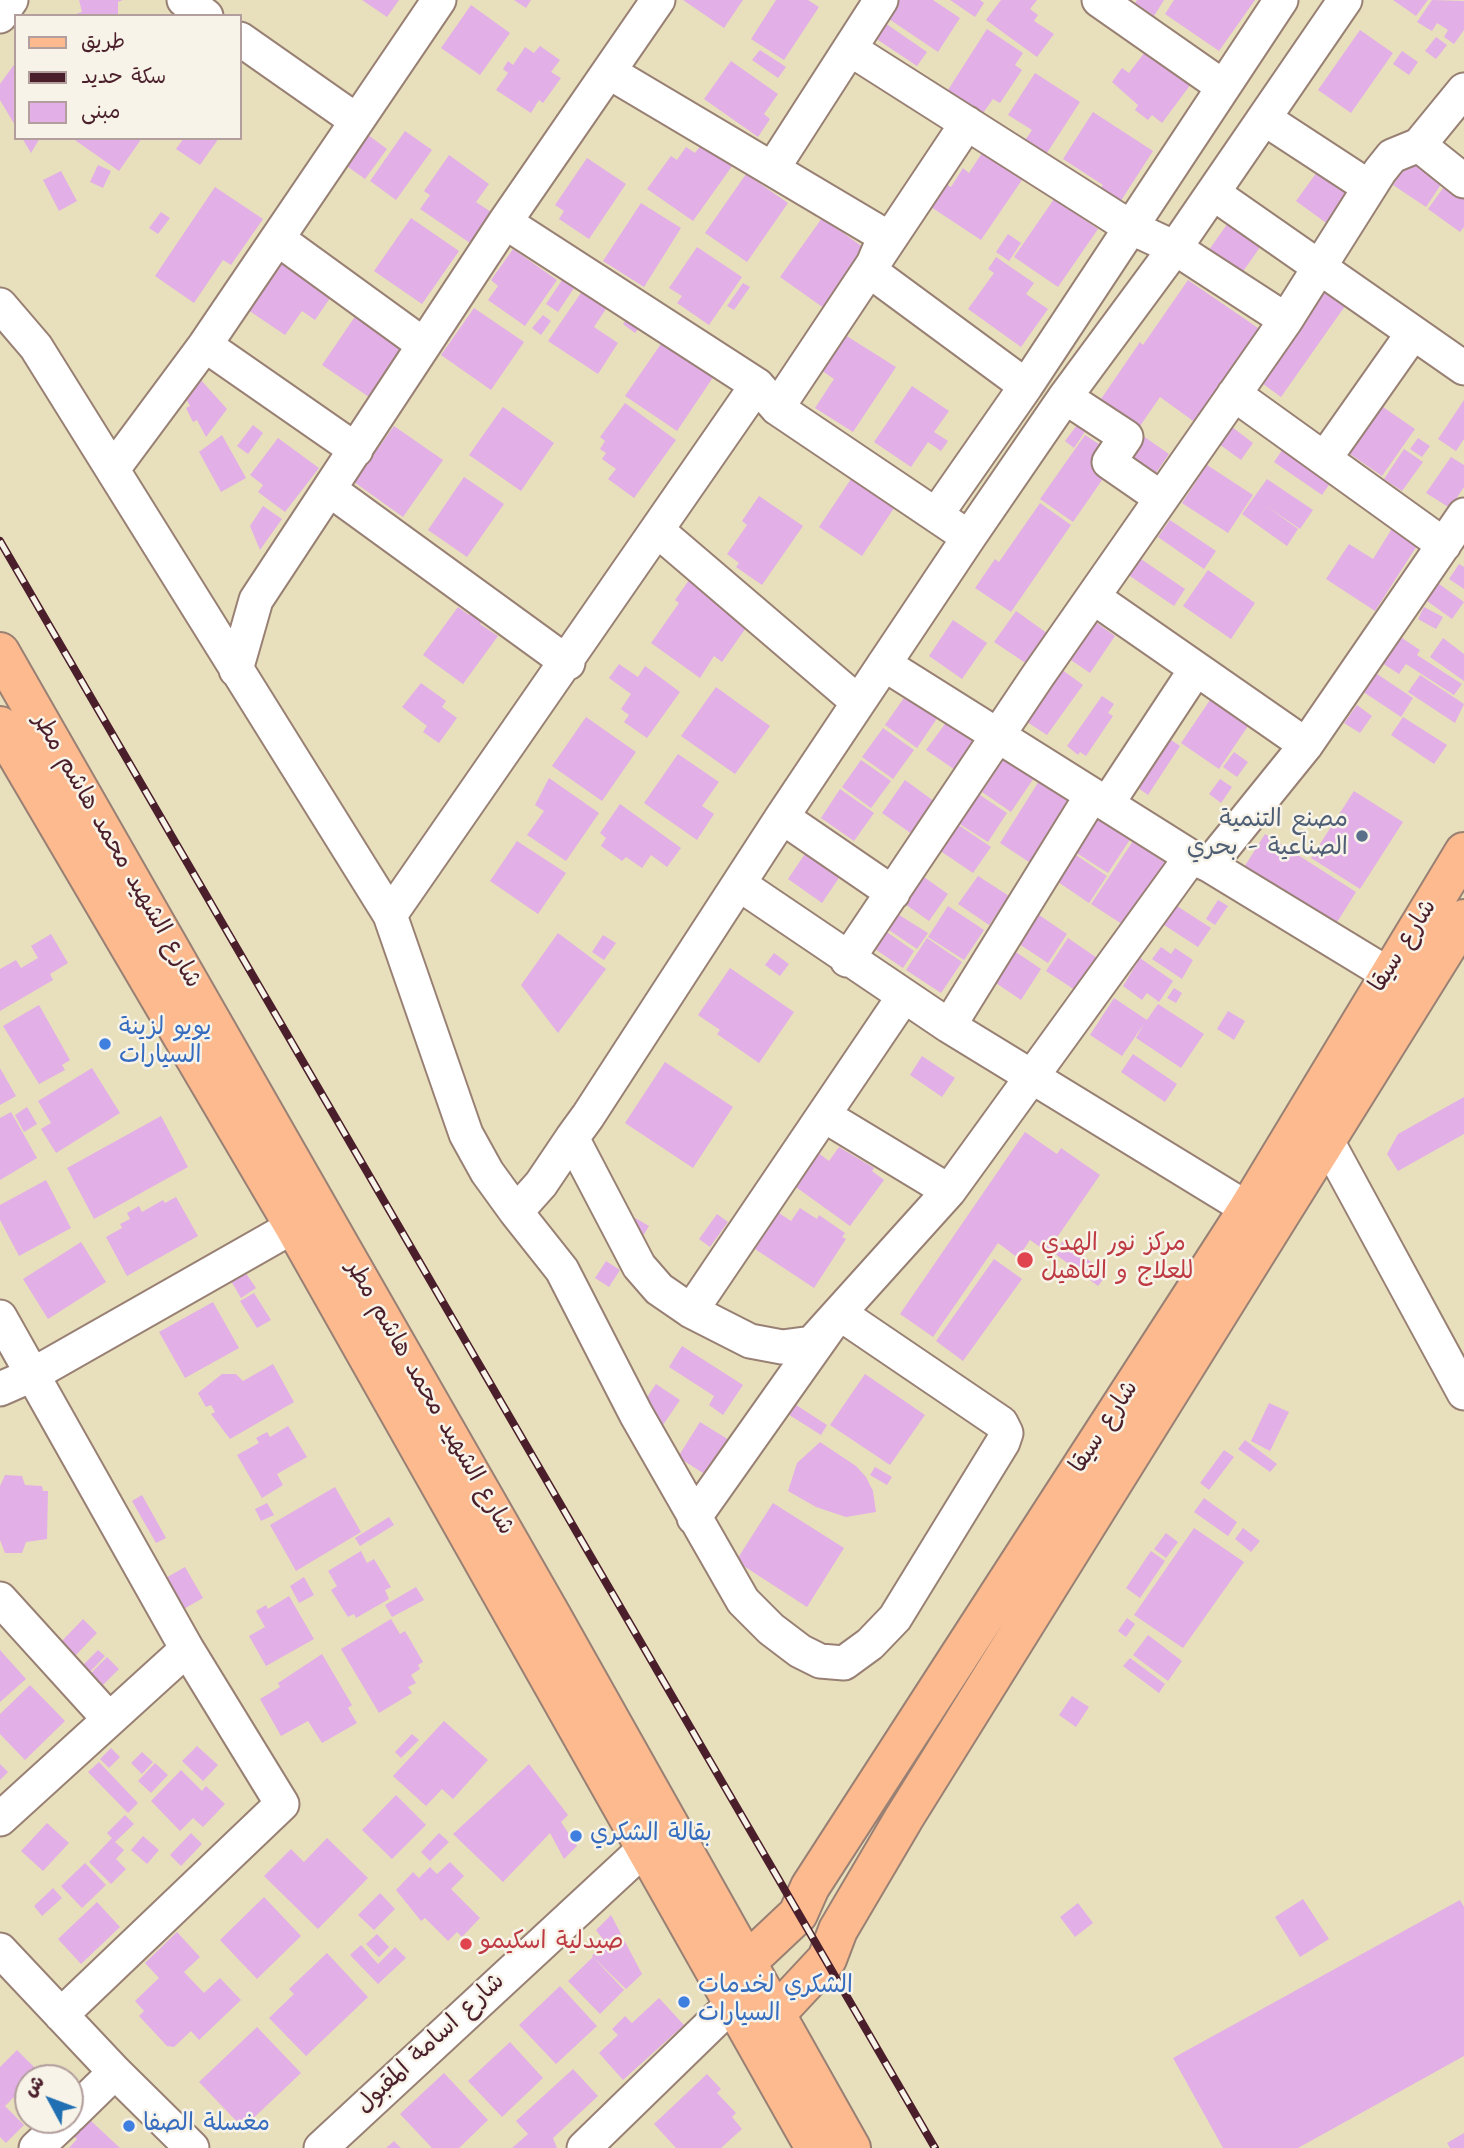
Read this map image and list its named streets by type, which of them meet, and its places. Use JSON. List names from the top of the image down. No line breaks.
{"streets":{"main road":["شارع الشهيد محمد هاشم مطر","شارع سيقا"],"street":["شارع اسامة المقبول"]},"crossings":[["شارع الشهيد محمد هاشم مطر","شارع سيقا"],["شارع الشهيد محمد هاشم مطر","شارع اسامة المقبول"]],"places":["مصنع التنمية الصناعية - بحري","يويو لزينة السيارات","مركز نور الهدي للعلاج و التاهيل","بقالة الشكري","صيدلية اسكيمو","الشكري لخدمات السيارات","مغسلة الصفا"],"legend":["طريق","سكة حديد","مبنى"],"north":"top left"}
